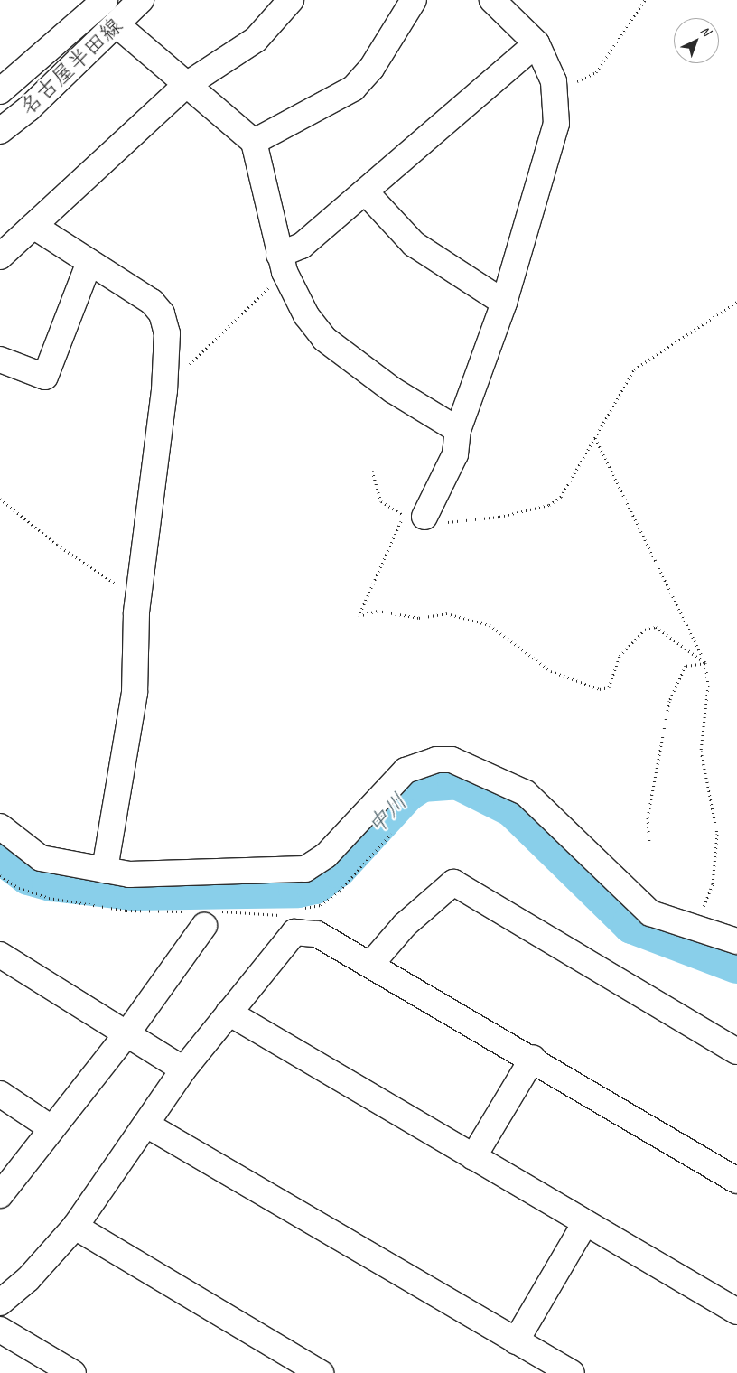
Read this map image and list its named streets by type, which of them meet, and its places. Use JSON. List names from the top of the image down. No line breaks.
{"streets":{"street":["名古屋半田線"]},"water":["中川"],"north":"top right"}
